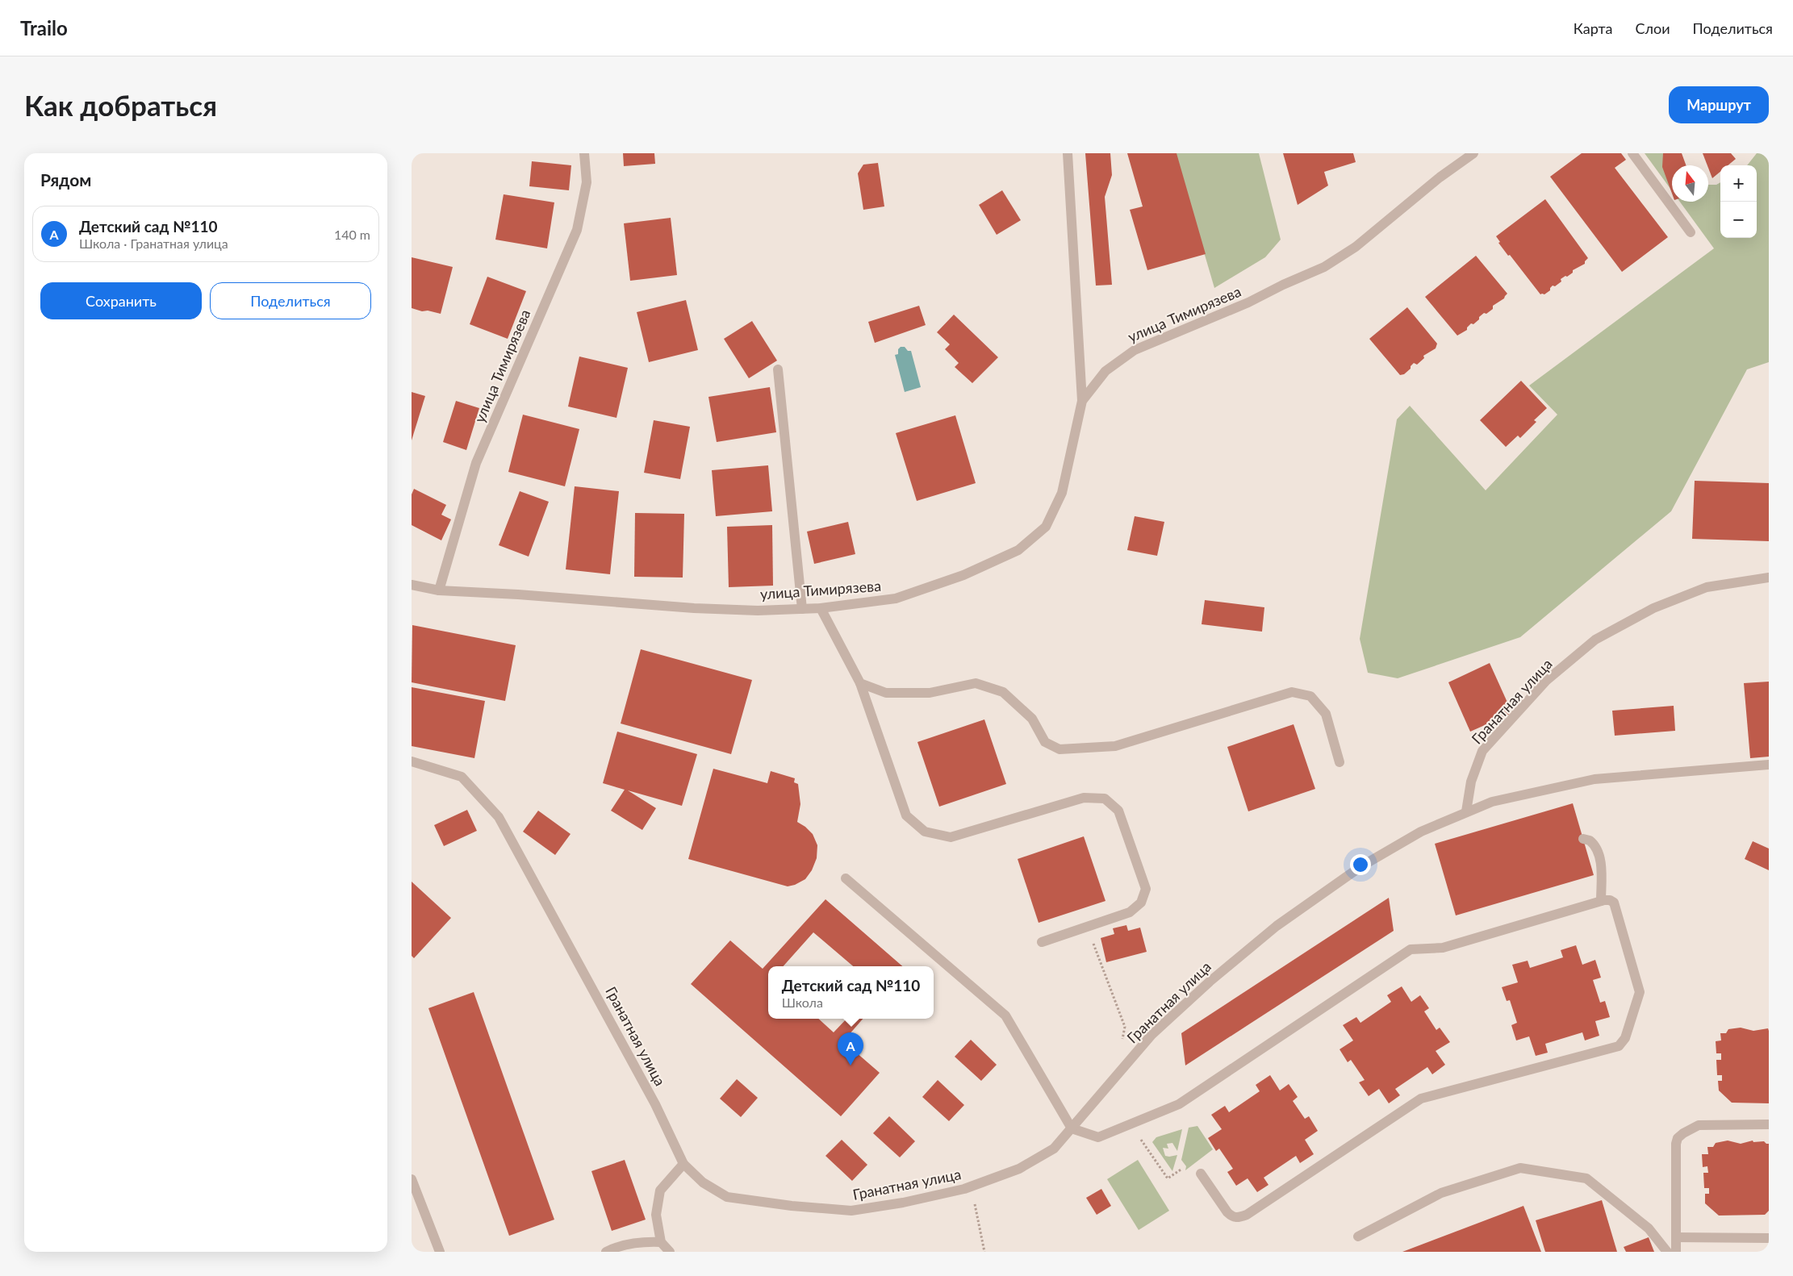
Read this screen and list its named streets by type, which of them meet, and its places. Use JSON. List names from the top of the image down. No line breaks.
{"streets":{"street":["улица Тимирязева","Гранатная улица"]},"north":"top","page":{"header":"Trailo","nav":["Карта","Слои","Поделиться"],"buttons":["Маршрут",["Сохранить","Поделиться"]],"title":"Как добраться","heading":"Рядом","map_buttons":["+","−"],"list":[{"mark":"A","name":"Детский сад №110","note":"Школа · Гранатная улица","value":"140 m"}],"popup":["Детский сад №110","Школа"],"pins":"A"}}
